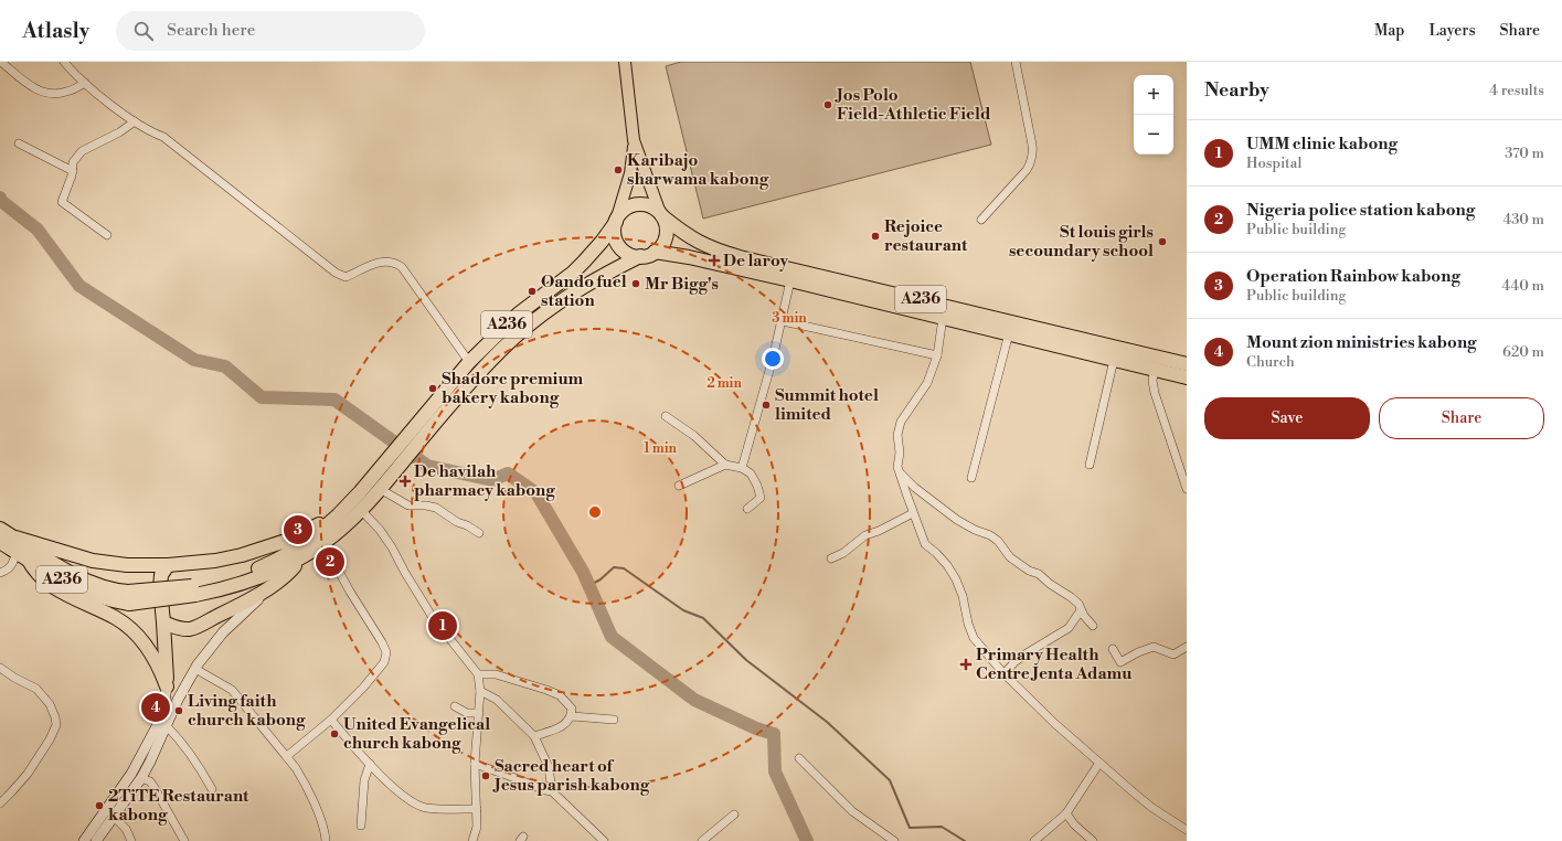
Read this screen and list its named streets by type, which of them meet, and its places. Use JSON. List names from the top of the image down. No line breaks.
{"streets":{"highway":["A236"]},"places":{"other":["Jos Polo Field-Athletic Field","Karibajo sharwama kabong","Rejoice restaurant","St louis girls secoundary school","Mr Bigg's","Oando fuel station","Shadorc premium bakery kabong","Summit hotel limited","Living faith church kabong","United Evangelical church kabong","Sacred heart of Jesus parish kabong","2TiTE Restaurant kabong"],"health":["De laroy","De havilah pharmacy kabong","Primary Health Centre Jenta Adamu"]},"page":{"header":"Atlasly","search":"Search here","nav":["Map","Layers","Share"],"heading":["Nearby","4 results"],"map_buttons":["+","−"],"list":[{"mark":"1","name":"UMM clinic kabong","note":"Hospital","value":"370 m"},{"mark":"2","name":"Nigeria police station kabong","note":"Public building","value":"430 m"},{"mark":"3","name":"Operation Rainbow kabong","note":"Public building","value":"440 m"},{"mark":"4","name":"Mount zion ministries kabong","note":"Church","value":"620 m"}],"buttons":["Save","Share"],"pins":["3","2","1","4"]},"rings":["3 min","2 min","1 min"]}
